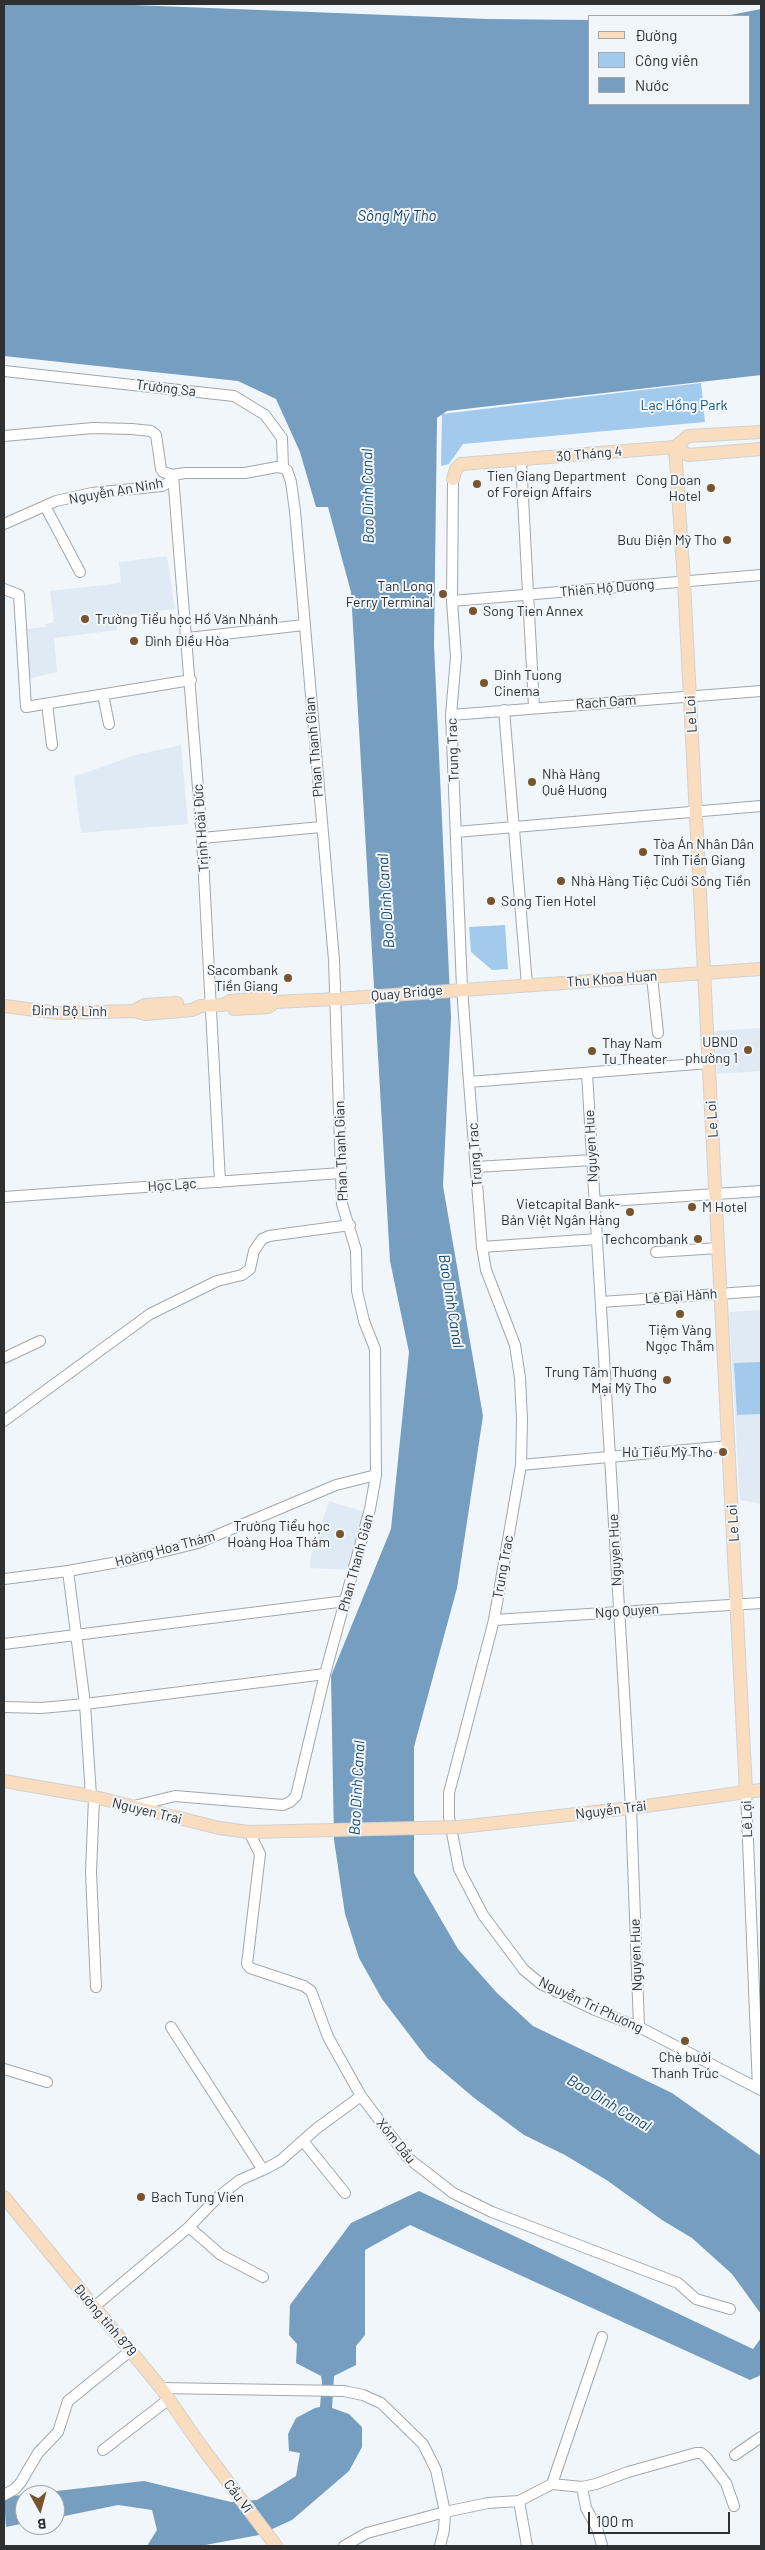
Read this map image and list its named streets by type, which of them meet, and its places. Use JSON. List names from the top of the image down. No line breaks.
{"streets":{"main road":["30 Tháng 4","Le Loi","Thu Khoa Huan","Quay Bridge","Đinh Bộ Lĩnh","Nguyễn Trãi","Nguyen Trai","Đường tỉnh 879","Cầu Vĩ"],"street":["Trường Sa","Nguyễn An Ninh","Thiên Hộ Dương","Rach Gam","Phan Thanh Gian","Trung Trac","Trịnh Hoài Đức","Nguyen Hue","Học Lạc","Lê Đại Hành","Hoàng Hoa Thám","Ngo Quyen","Lê Lợi","Nguyễn Tri Phương","Xóm Dầu"]},"crossings":[["Trường Sa","Phan Thanh Gian"],["30 Tháng 4","Le Loi"],["30 Tháng 4","Trung Trac"],["Nguyễn An Ninh","Trịnh Hoài Đức"],["Thiên Hộ Dương","Le Loi"],["Thiên Hộ Dương","Trung Trac"],["Rach Gam","Le Loi"],["Rach Gam","Trung Trac"],["Le Loi","Thu Khoa Huan"],["Le Loi","Lê Đại Hành"],["Le Loi","Ngo Quyen"],["Le Loi","Nguyễn Trãi"],["Le Loi","Lê Lợi"],["Phan Thanh Gian","Đinh Bộ Lĩnh"],["Phan Thanh Gian","Học Lạc"],["Phan Thanh Gian","Hoàng Hoa Thám"],["Phan Thanh Gian","Nguyen Trai"],["Trung Trac","Thu Khoa Huan"],["Trung Trac","Quay Bridge"],["Trung Trac","Ngo Quyen"],["Trung Trac","Nguyễn Tri Phương"],["Trịnh Hoài Đức","Đinh Bộ Lĩnh"],["Trịnh Hoài Đức","Học Lạc"],["Thu Khoa Huan","Quay Bridge"],["Quay Bridge","Đinh Bộ Lĩnh"],["Nguyen Hue","Lê Đại Hành"],["Nguyen Hue","Ngo Quyen"],["Nguyen Hue","Nguyễn Trãi"],["Nguyen Hue","Nguyễn Tri Phương"],["Nguyễn Trãi","Nguyen Trai"],["Nguyễn Trãi","Lê Lợi"],["Nguyen Trai","Xóm Dầu"],["Lê Lợi","Nguyễn Tri Phương"],["Đường tỉnh 879","Cầu Vĩ"]],"water":["Sông Mỹ Tho","Bao Dinh Canal"],"parks":["Lạc Hồng Park"],"places":["Tien Giang Department of Foreign Affairs","Cong Doan Hotel","Bưu Điện Mỹ Tho","Tan Long Ferry Terminal","Song Tien Annex","Trường Tiểu học Hồ Văn Nhánh","Đình Điều Hòa","Dinh Tuong Cinema","Nhà Hàng Quê Hương","Tòa Án Nhân Dân Tỉnh Tiền Giang","Nhà Hàng Tiệc Cưới Sông Tiền","Song Tien Hotel","Sacombank Tiền Giang","UBND phường 1","Thay Nam Tu Theater","M Hotel","Vietcapital Bank- Bản Việt Ngân Hàng","Techcombank","Tiệm Vàng Ngọc Thẫm","Trung Tâm Thương Mại Mỹ Tho","Hủ Tiếu Mỹ Tho","Trường Tiểu học Hoàng Hoa Thám","Chè bưởi Thanh Trúc","Bach Tung Vien"],"legend":["Đường","Công viên","Nước"],"scale_bar":"100 m","north":"bottom"}
